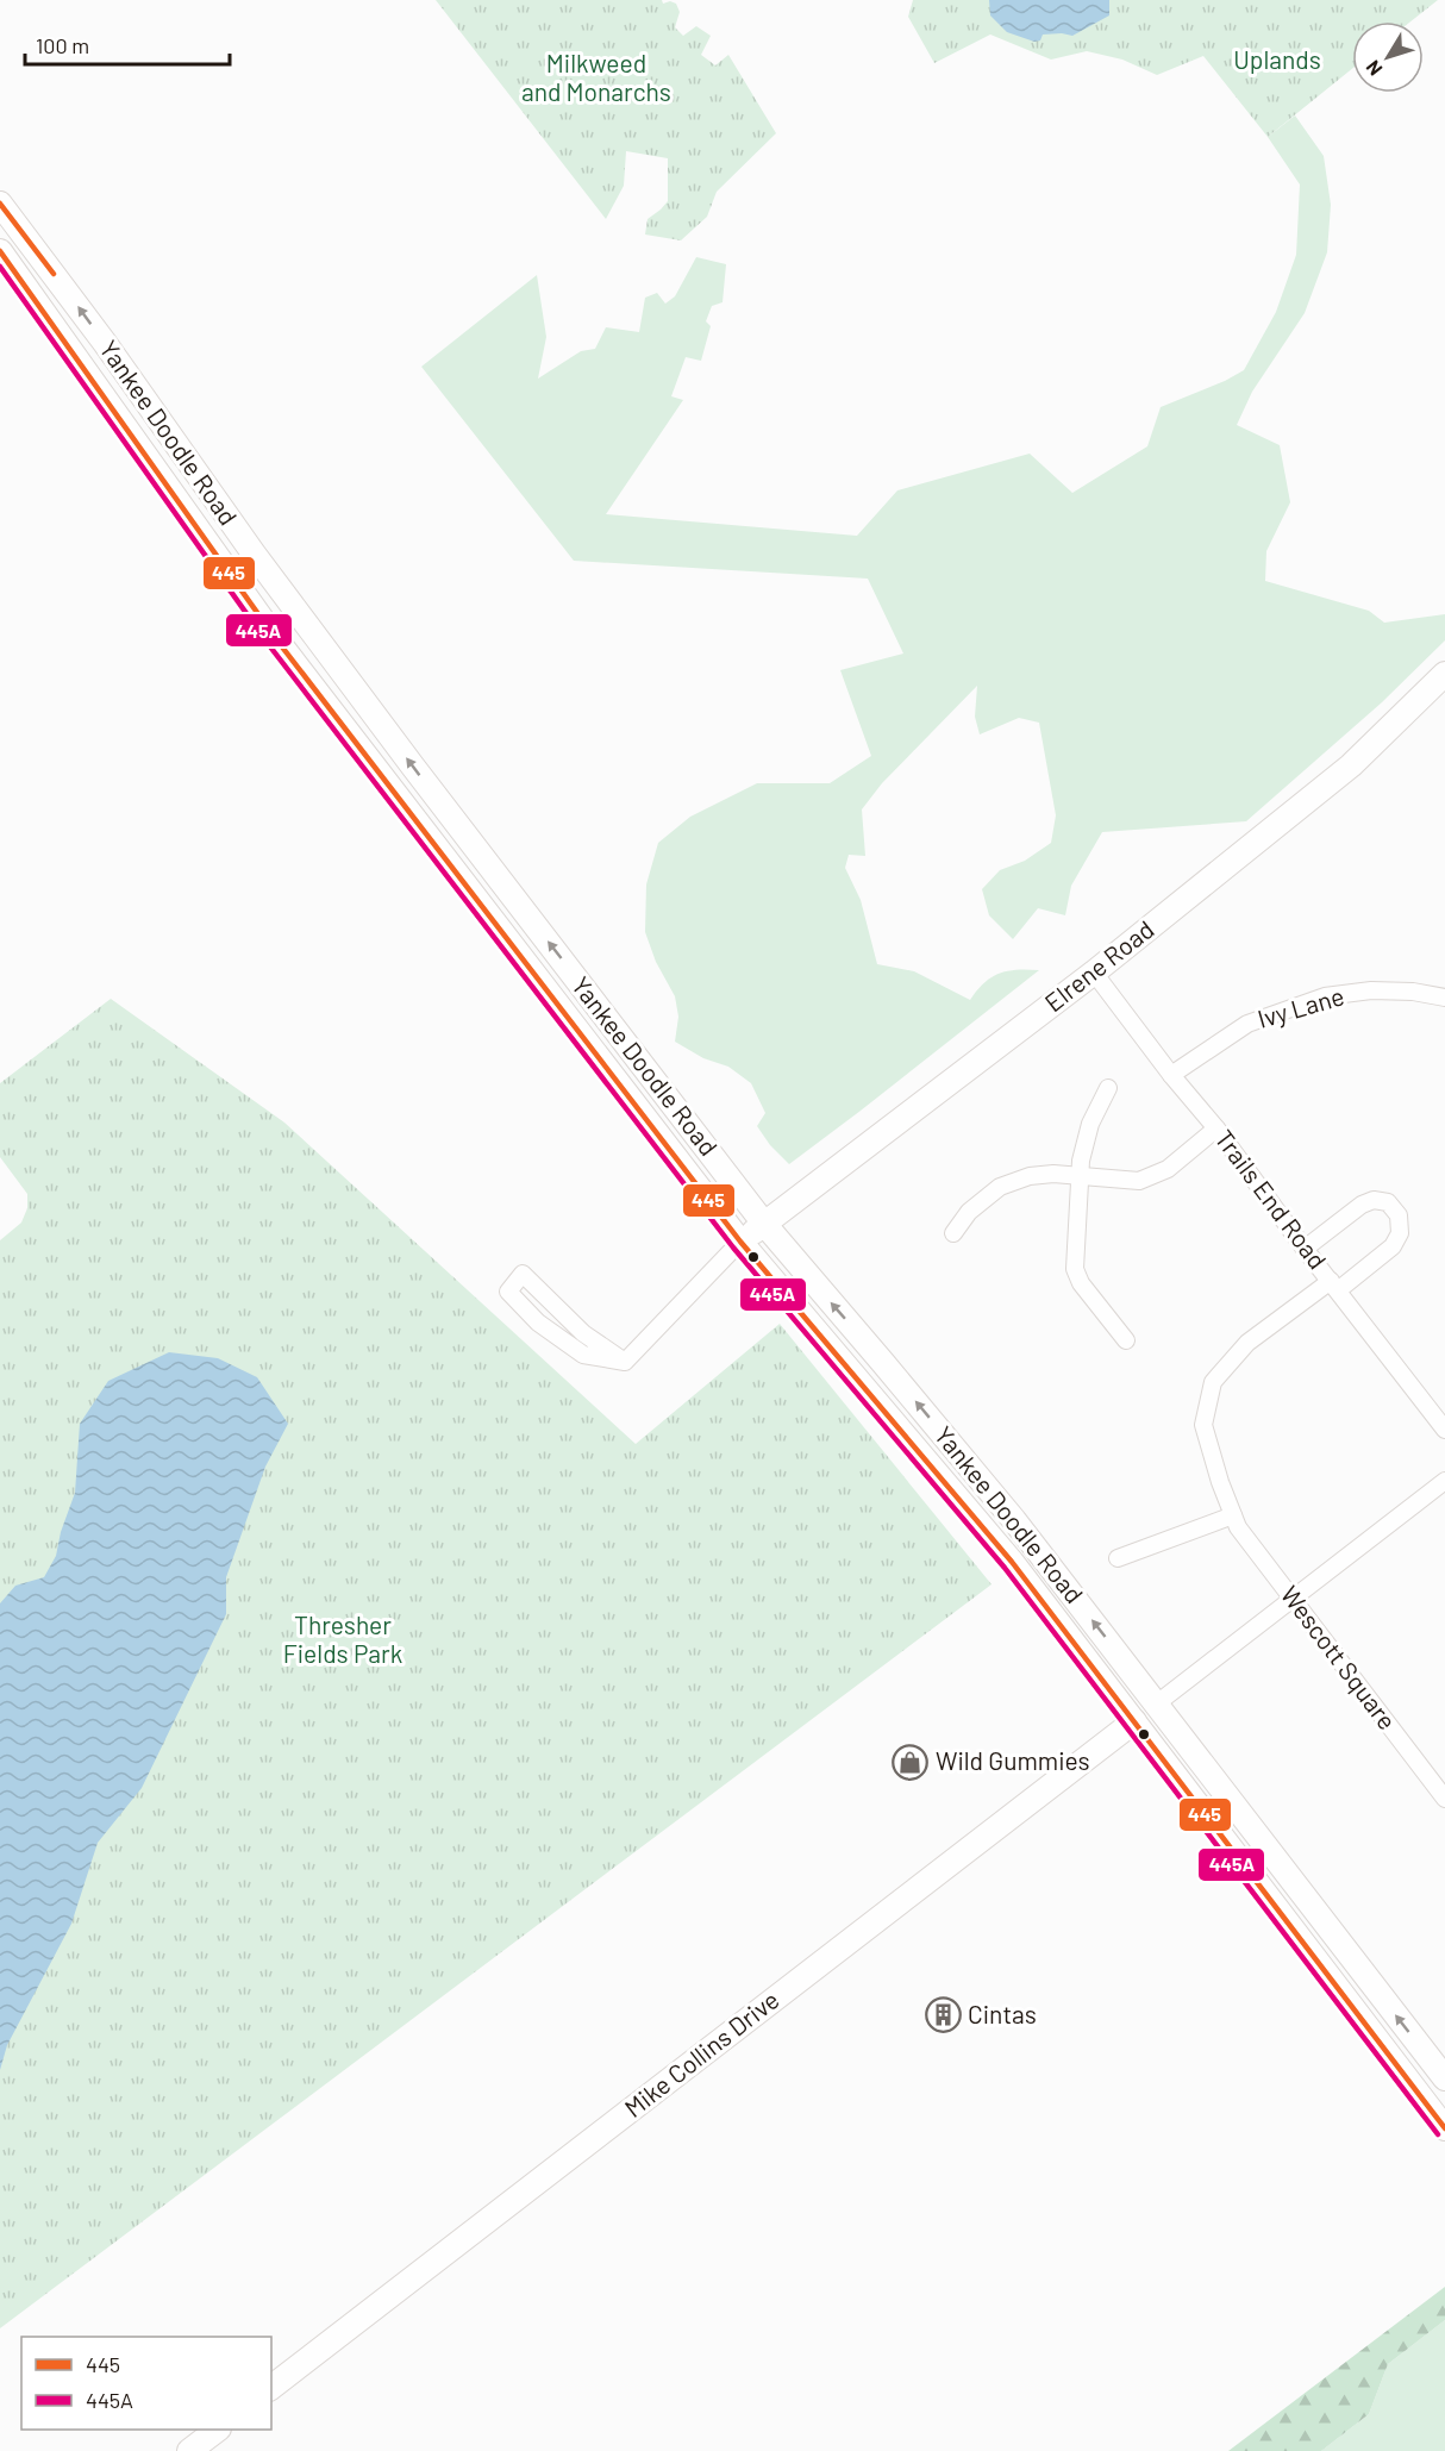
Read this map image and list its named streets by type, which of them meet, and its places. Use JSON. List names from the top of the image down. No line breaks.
{"streets":{"main road":["Yankee Doodle Road","Elrene Road","Mike Collins Drive"],"street":["Ivy Lane","Trails End Road","Wescott Square"]},"crossings":[["Yankee Doodle Road","Elrene Road"],["Yankee Doodle Road","Mike Collins Drive"],["Elrene Road","Trails End Road"],["Ivy Lane","Trails End Road"],["Trails End Road","Wescott Square"]],"parks":["Uplands","Milkweed and Monarchs","Thresher Fields Park"],"places":{"shop":["Wild Gummies"],"building":["Cintas"]},"lines":["transit line 445","transit line 445A"],"legend":["445","445A"],"scale_bar":"100 m","north":"bottom left"}
